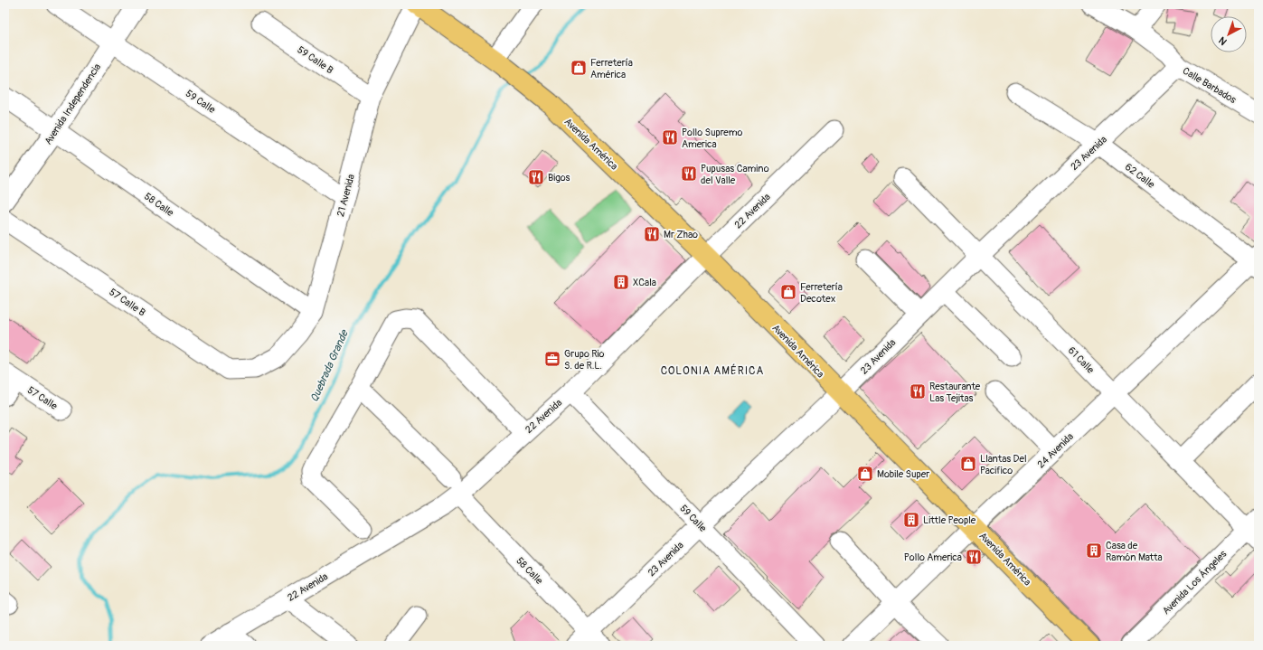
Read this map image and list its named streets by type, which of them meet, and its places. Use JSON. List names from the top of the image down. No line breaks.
{"streets":{"main road":["Avenida América"],"street":["59 Calle B","Calle Barbados","59 Calle","Avenida Independencia","23 Avenida","62 Calle","21 Avenida","58 Calle","22 Avenida","57 Calle B","61 Calle","57 Calle","24 Avenida","Avenida Los Ángeles"]},"crossings":[["59 Calle B","21 Avenida"],["Calle Barbados","23 Avenida"],["59 Calle","Avenida Independencia"],["59 Calle","23 Avenida"],["59 Calle","21 Avenida"],["59 Calle","22 Avenida"],["Avenida Independencia","58 Calle"],["Avenida América","23 Avenida"],["Avenida América","21 Avenida"],["Avenida América","22 Avenida"],["Avenida América","24 Avenida"],["23 Avenida","62 Calle"],["23 Avenida","58 Calle"],["23 Avenida","61 Calle"],["62 Calle","24 Avenida"],["21 Avenida","58 Calle"],["21 Avenida","57 Calle B"],["58 Calle","22 Avenida"],["61 Calle","24 Avenida"],["61 Calle","Avenida Los Ángeles"]],"districts":["COLONIA AMÉRICA"],"water":["Quebrada Grande"],"places":{"shop":["Ferretería América","Ferretería Decotex","Llantas Del Pacifico","Mobile Super"],"restaurant":["Pollo Supremo America","Pupusas Camino del Valle","Bigos","Mr Zhao","Restaurante Las Tejitas","Pollo America"],"building":["XCala","Little People","Casa de Ramón Matta"],"office":["Grupo Rio S. de R.L."]},"north":"bottom left"}
